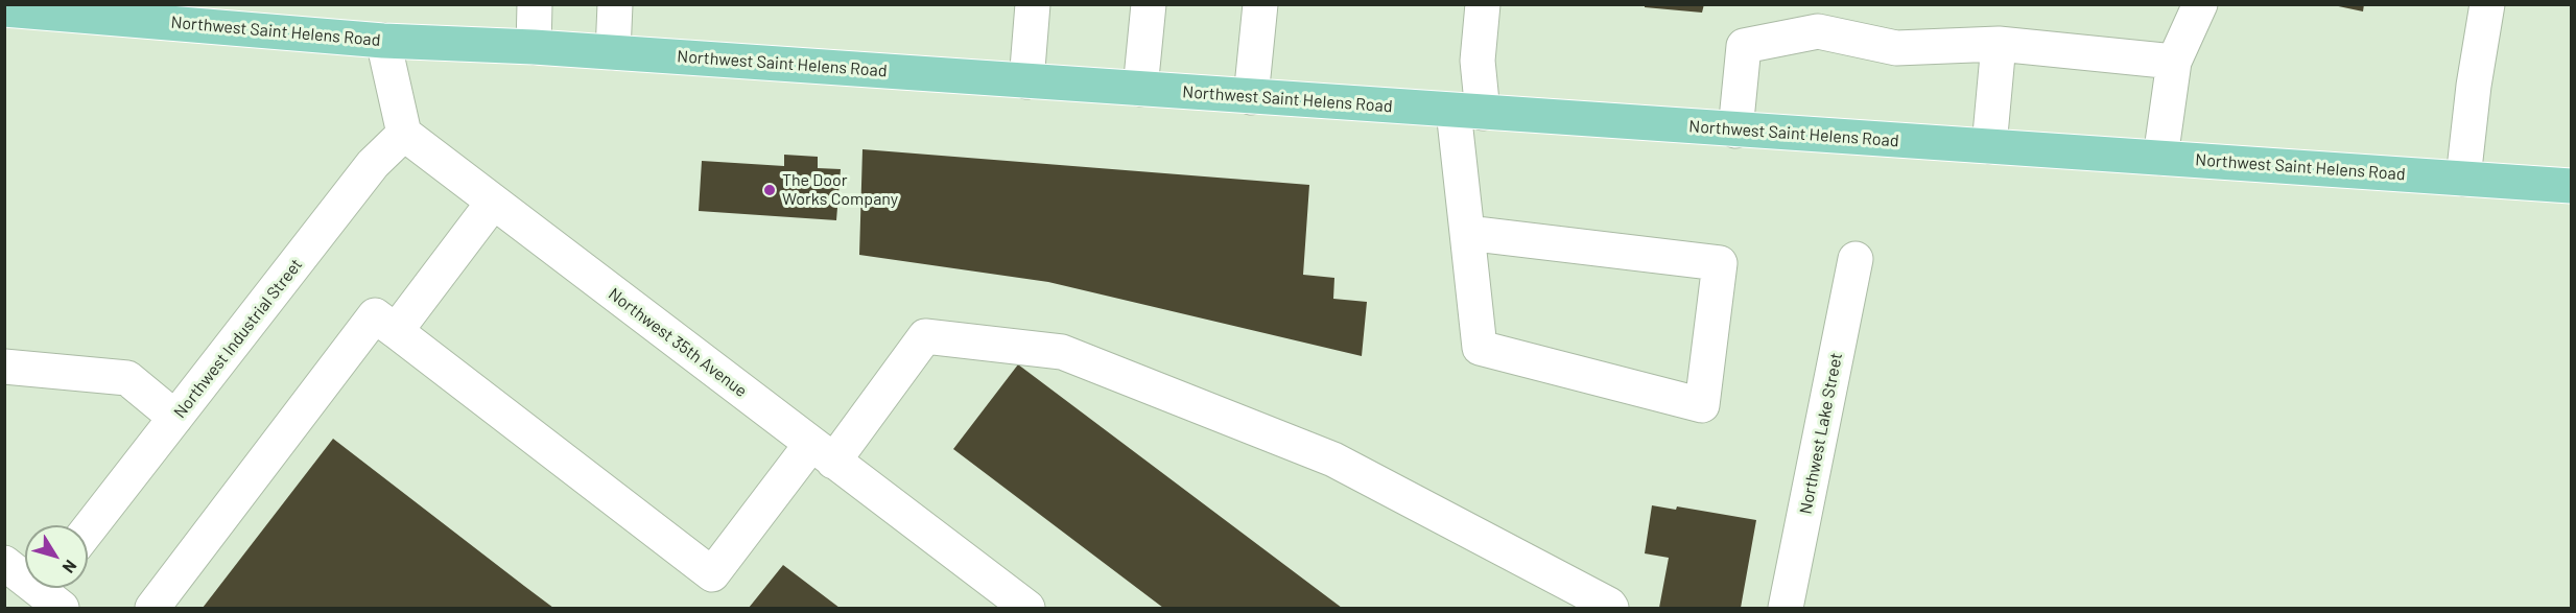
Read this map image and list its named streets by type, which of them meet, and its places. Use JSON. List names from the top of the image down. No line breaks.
{"streets":{"main road":["Northwest Saint Helens Road"],"street":["Northwest Industrial Street","Northwest 35th Avenue","Northwest Lake Street"]},"crossings":[["Northwest Industrial Street","Northwest 35th Avenue"]],"places":["The Door Works Company"],"north":"bottom right"}
